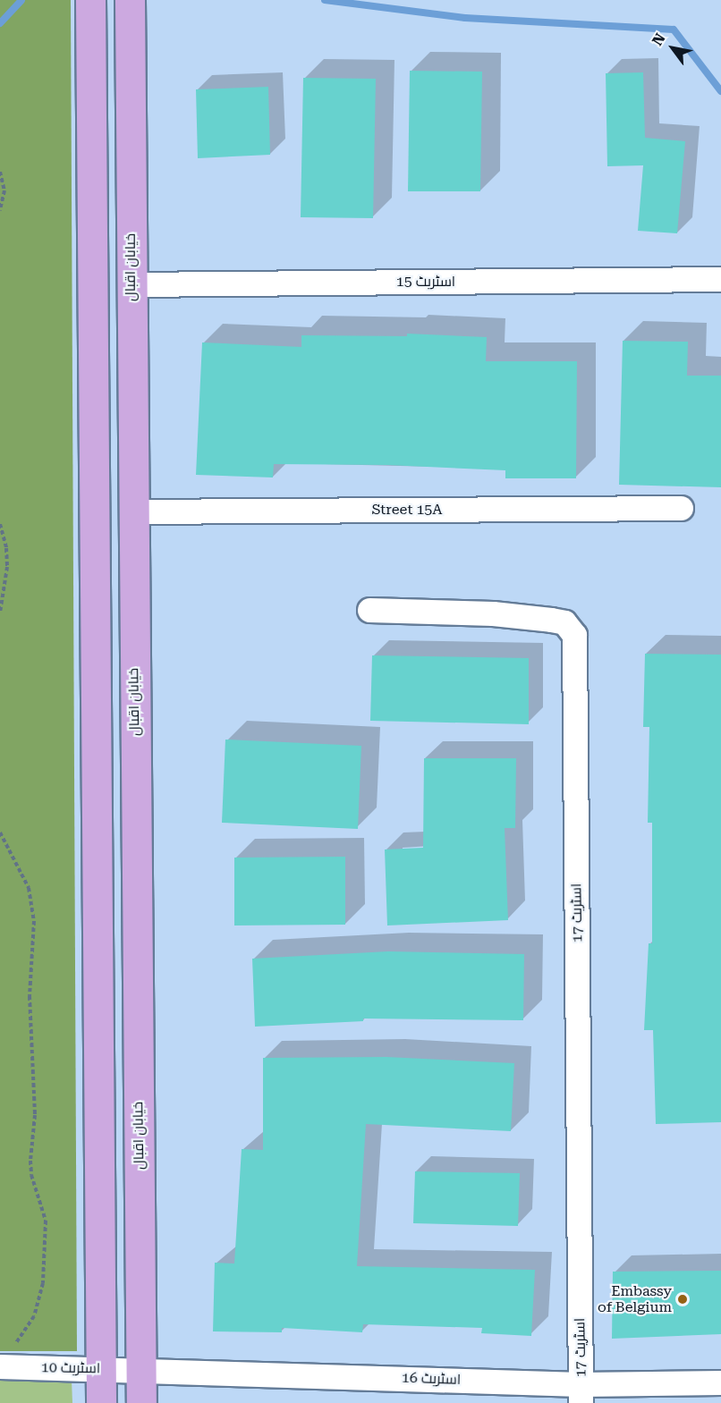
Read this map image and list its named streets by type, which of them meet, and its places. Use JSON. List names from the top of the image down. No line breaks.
{"streets":{"main road":["خیابان اقبال"],"street":["اسٹریٹ 15","Street 15A","اسٹریٹ 17","اسٹریٹ 10","اسٹریٹ 16"]},"crossings":[["خیابان اقبال","اسٹریٹ 15"],["خیابان اقبال","Street 15A"],["خیابان اقبال","اسٹریٹ 10"],["خیابان اقبال","اسٹریٹ 16"],["اسٹریٹ 17","اسٹریٹ 16"],["اسٹریٹ 10","اسٹریٹ 16"]],"places":["Embassy of Belgium"],"north":"top left"}
